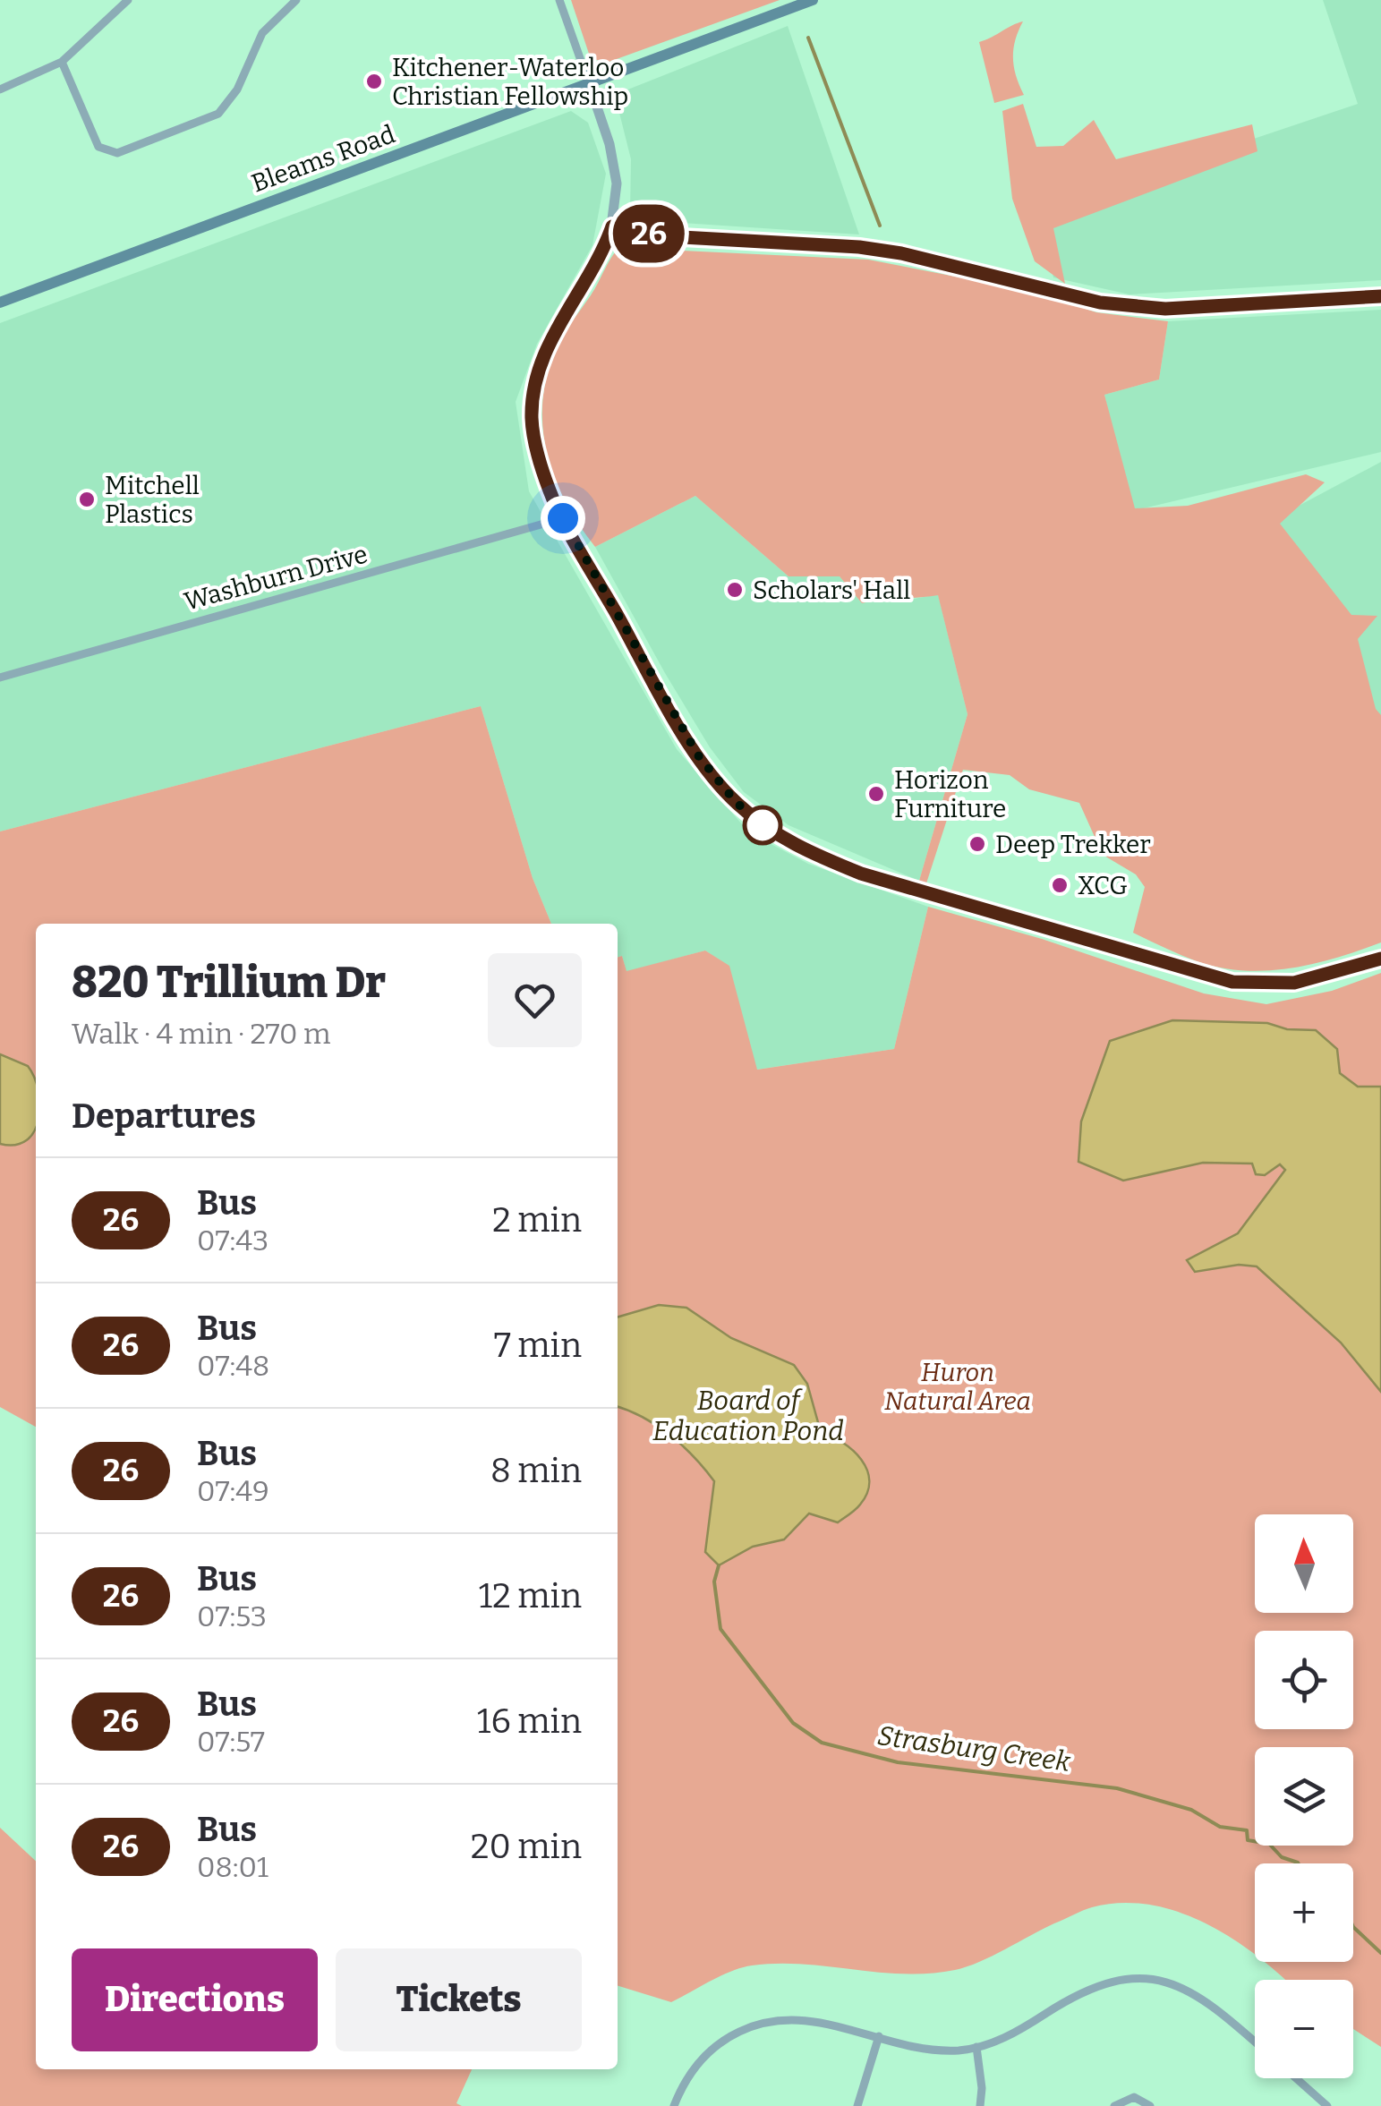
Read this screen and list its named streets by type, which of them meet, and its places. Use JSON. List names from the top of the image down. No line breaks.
{"streets":{"main road":["Bleams Road"],"street":["Washburn Drive"]},"water":["Board of Education Pond","Strasburg Creek"],"parks":["Huron Natural Area"],"places":["Kitchener-Waterloo Christian Fellowship","Mitchell Plastics","Scholars' Hall","Horizon Furniture","Deep Trekker","XCG"],"lines":["bus line 26"],"north":"top","page":{"on_map":"26","heading":[["820 Trillium Dr","Walk · 4 min · 270 m"],"Departures"],"list":[{"mark":"26","name":"Bus","note":"07:43","value":"2 min"},{"mark":"26","name":"Bus","note":"07:48","value":"7 min"},{"mark":"26","name":"Bus","note":"07:49","value":"8 min"},{"mark":"26","name":"Bus","note":"07:53","value":"12 min"},{"mark":"26","name":"Bus","note":"07:57","value":"16 min"},{"mark":"26","name":"Bus","note":"08:01","value":"20 min"}],"map_buttons":["+","−"],"buttons":["Directions","Tickets"]}}
